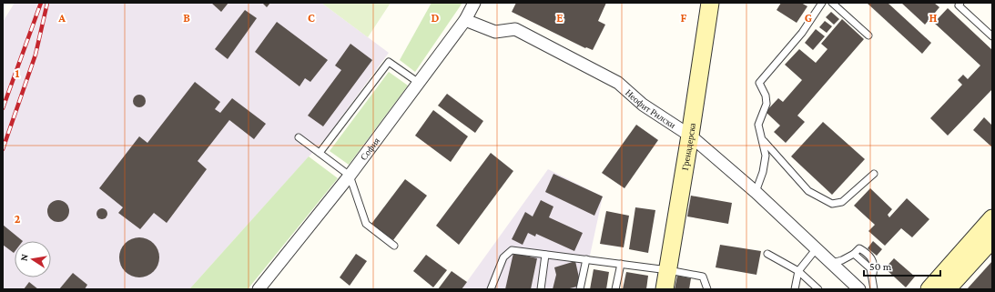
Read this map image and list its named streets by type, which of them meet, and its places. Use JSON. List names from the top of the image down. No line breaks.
{"streets":{"street":["Неофит Рилски","Гренадерска","София"]},"crossings":[["Неофит Рилски","Гренадерска"],["Неофит Рилски","София"]],"scale_bar":"50 m","north":"left","grid":{"columns":["A","B","C","D","E","F","G","H"],"rows":["1","2"]}}
